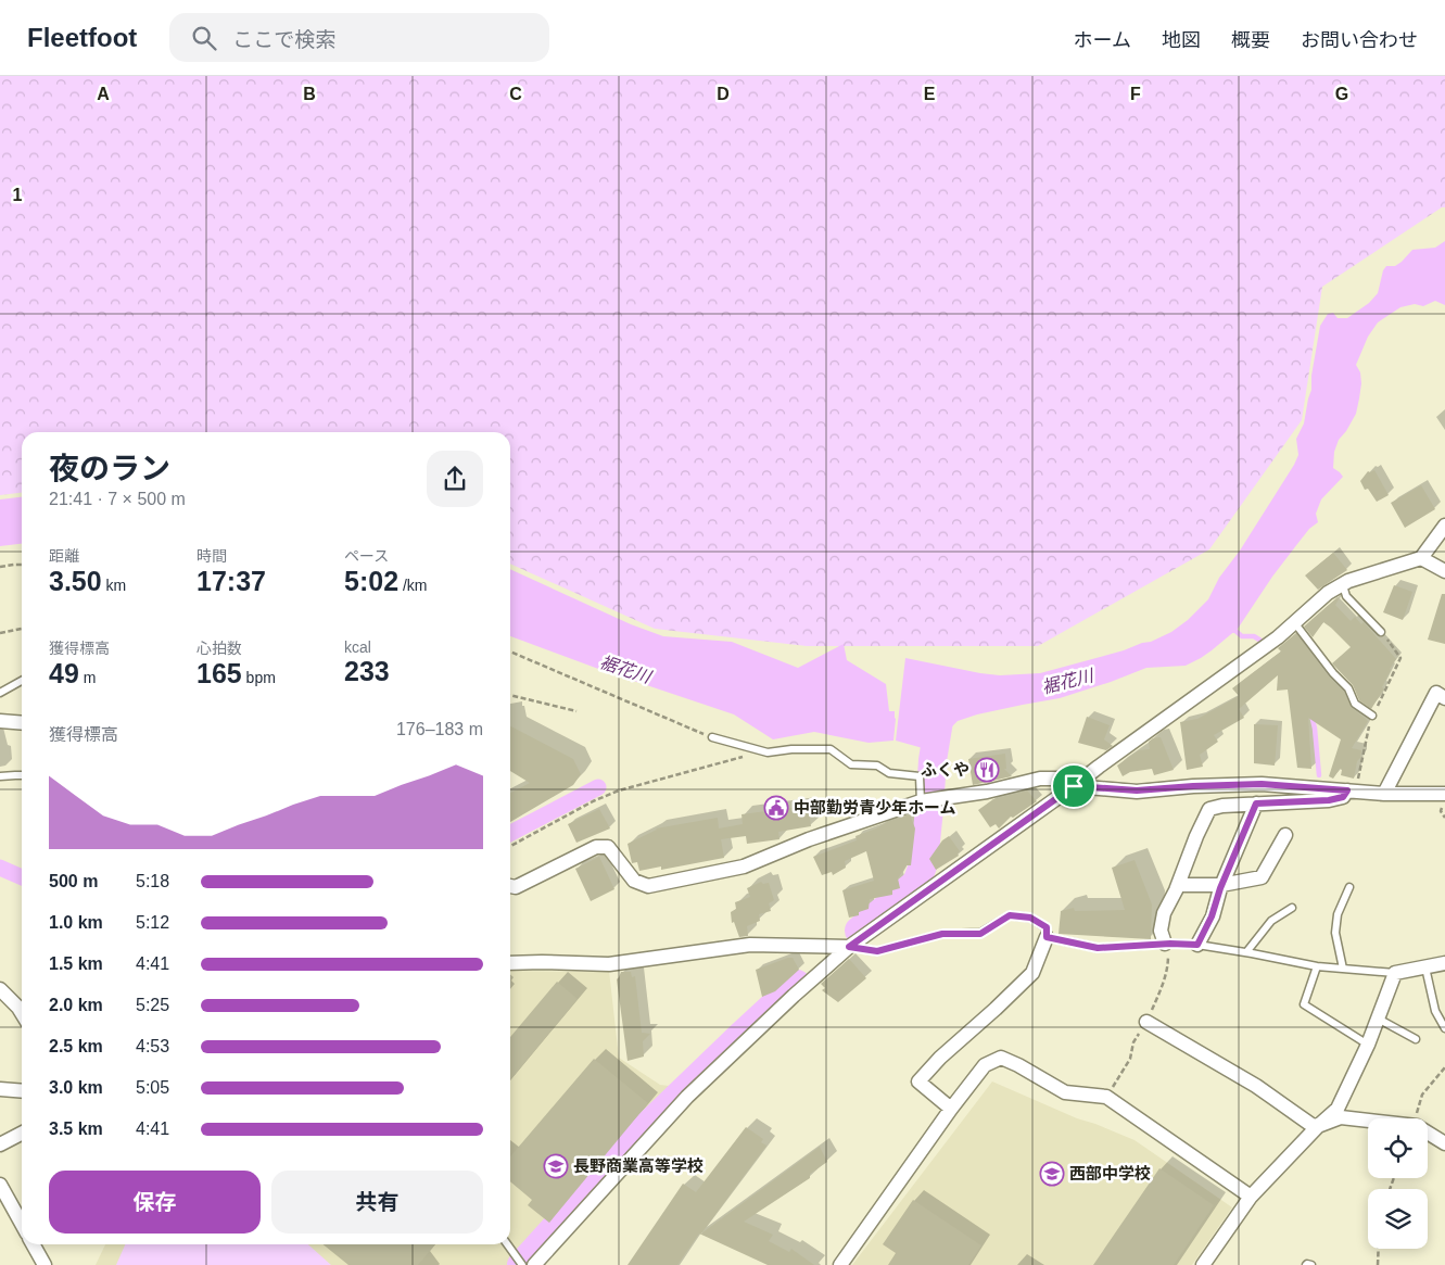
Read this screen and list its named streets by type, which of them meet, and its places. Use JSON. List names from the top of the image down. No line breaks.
{"water":["裾花川"],"places":{"restaurant":["ふくや"],"public building":["中部勤労青少年ホーム"],"school or university":["長野商業高等学校","西部中学校"]},"page":{"header":"Fleetfoot","search":"ここで検索","nav":["ホーム","地図","概要","お問い合わせ"],"heading":["夜のラン","21:41 · 7 × 500 m"],"stats":[["距離","3.50 km"],["時間","17:37"],["ペース","5:02 /km"],["獲得標高","49 m"],["心拍数","165 bpm"],["kcal","233"]],"chart":["獲得標高","176–183 m"],"list":[{"name":"500 m","note":"5:18"},{"name":"1.0 km","note":"5:12"},{"name":"1.5 km","note":"4:41"},{"name":"2.0 km","note":"5:25"},{"name":"2.5 km","note":"4:53"},{"name":"3.0 km","note":"5:05"},{"name":"3.5 km","note":"4:41"}],"buttons":["保存","共有"]},"grid":{"columns":["A","B","C","D","E","F","G"],"rows":["1"]}}
